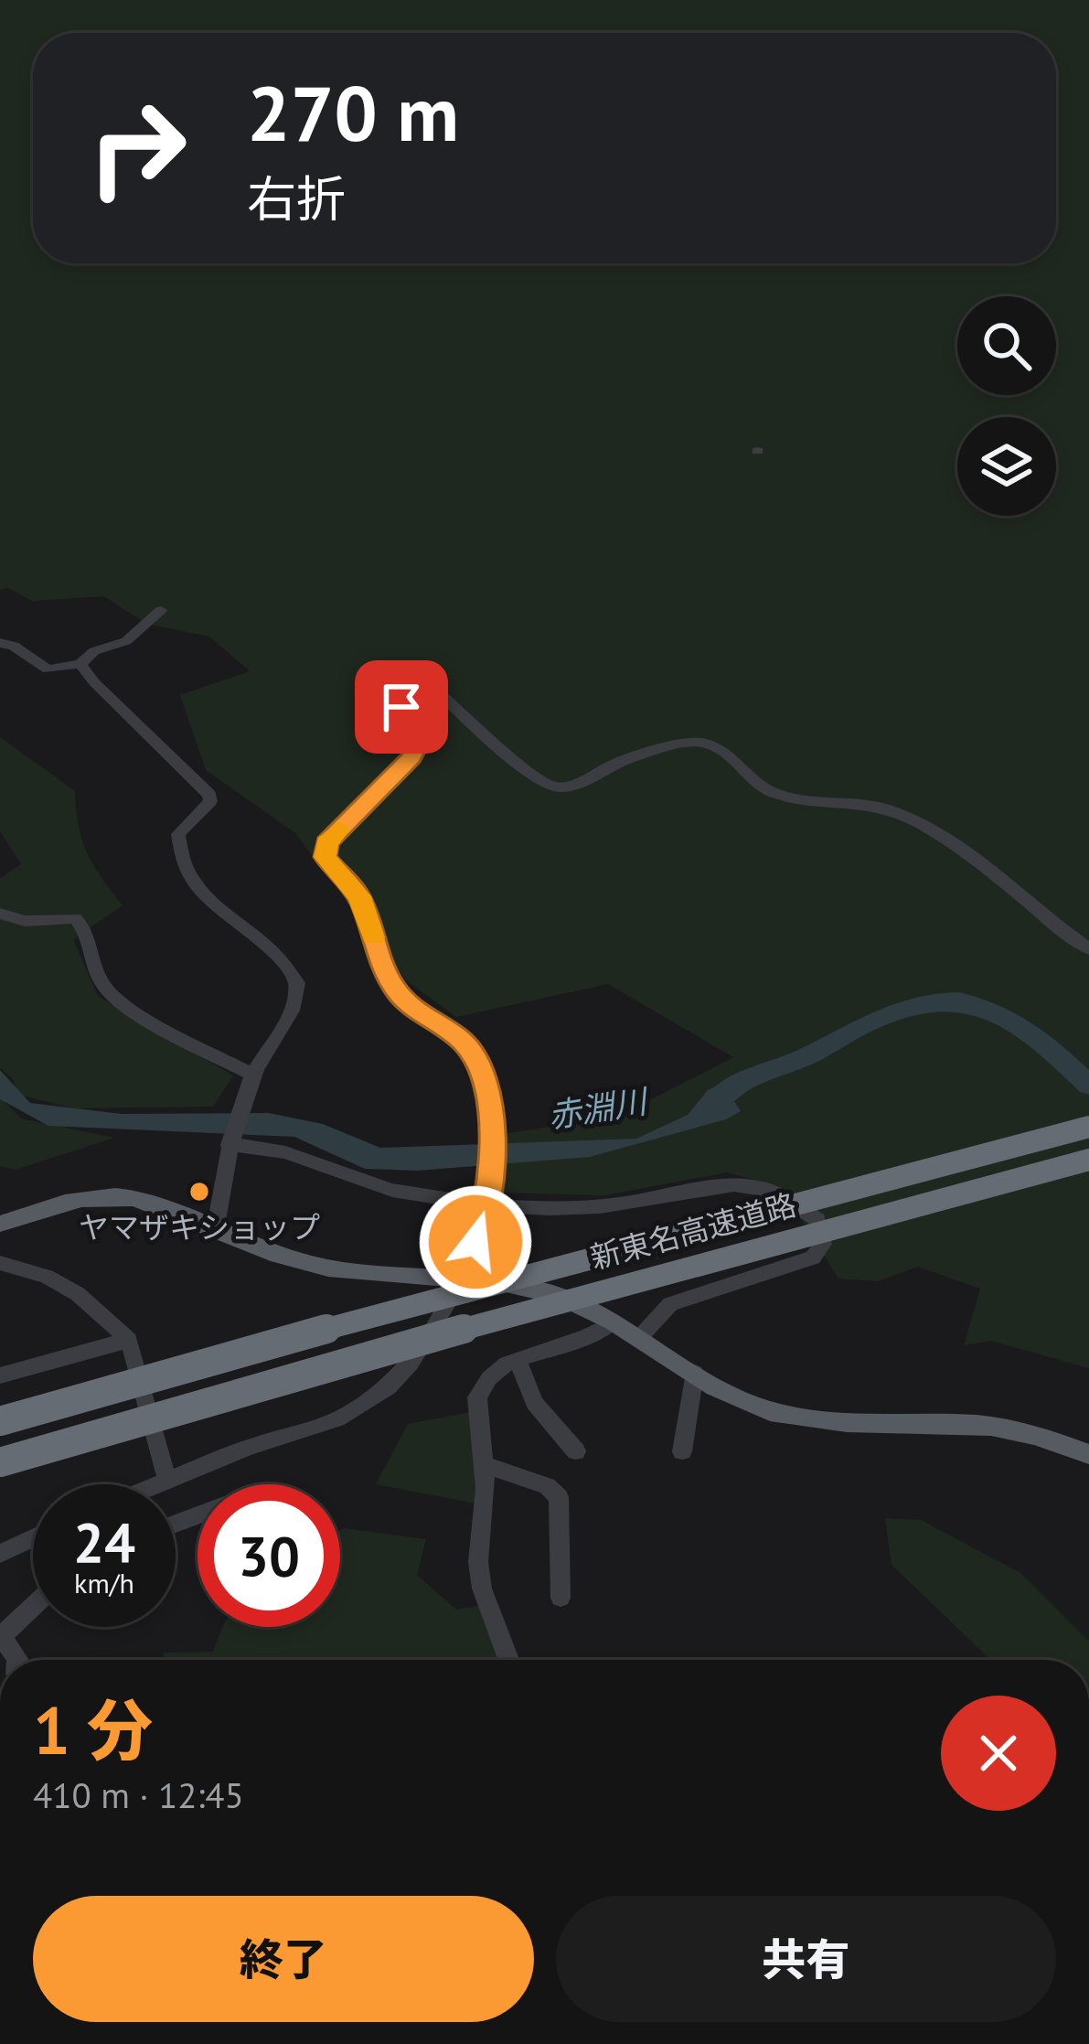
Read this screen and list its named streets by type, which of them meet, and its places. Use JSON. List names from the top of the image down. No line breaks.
{"streets":{"highway":["新東名高速道路"]},"water":["赤淵川"],"places":["ヤマザキショップ"],"page":{"turn":["270 m","右折"],"speed":"24 km/h","limit":"30","heading":["1 分","410 m · 12:45"],"buttons":["終了","共有"]}}
